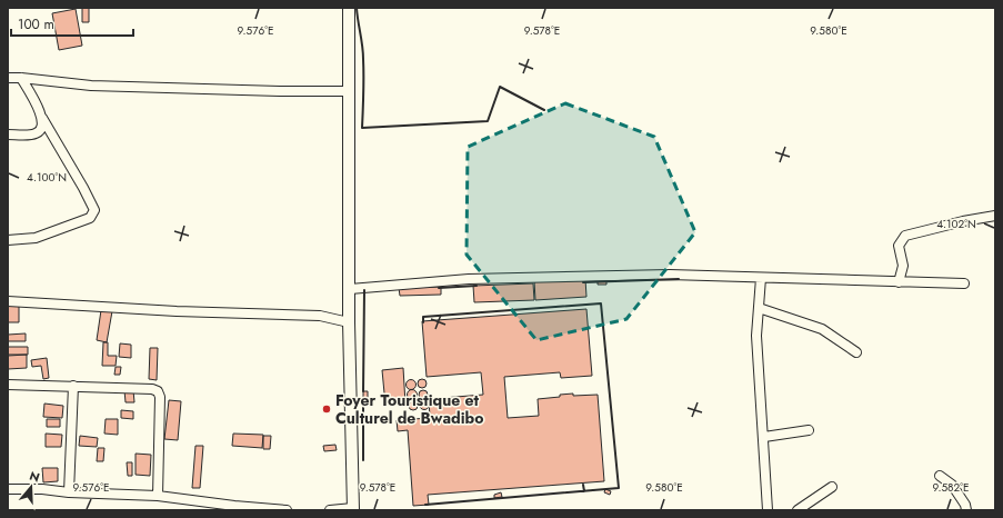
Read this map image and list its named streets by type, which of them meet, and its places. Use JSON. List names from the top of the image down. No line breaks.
{"places":["Foyer Touristique et Culturel de Bwadibo"],"scale_bar":"100 m","north":"top","coordinates":["9.576°E","9.578°E","9.580°E","4.100°N","4.102°N","9.582°E"]}
